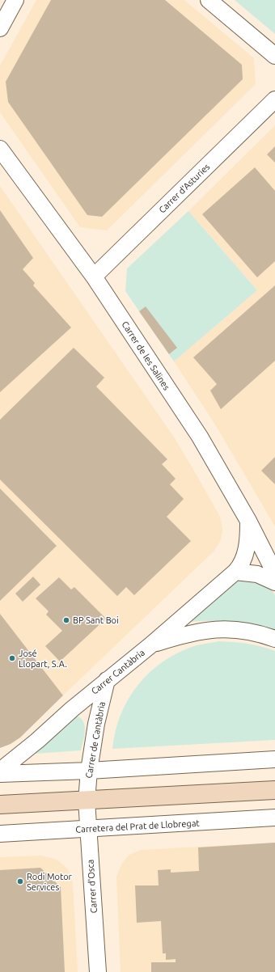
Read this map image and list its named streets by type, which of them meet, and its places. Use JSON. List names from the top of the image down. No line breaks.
{"streets":{"street":["Carrer d'Asturies","Carrer de les Salines","Carrer Cantàbria","Carrer de Cantàbria","Carretera del Prat de Llobregat","Carrer d'Osca"]},"crossings":[["Carrer d'Asturies","Carrer de les Salines"],["Carrer de les Salines","Carrer Cantàbria"],["Carrer Cantàbria","Carrer de Cantàbria"],["Carrer de Cantàbria","Carrer d'Osca"],["Carretera del Prat de Llobregat","Carrer d'Osca"]],"places":["BP Sant Boi","José Llopart, S.A.","Rodi Motor Services"]}
